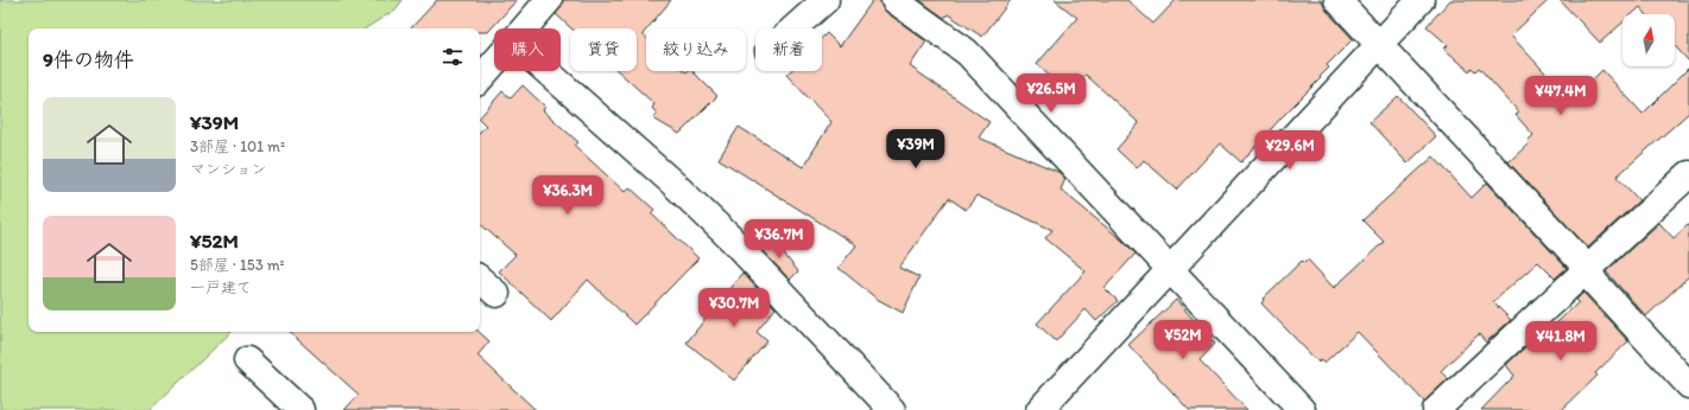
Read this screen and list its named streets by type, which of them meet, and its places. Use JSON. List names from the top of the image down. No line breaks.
{"north":"top","page":{"chip":["購入","賃貸","絞り込み","新着"],"heading":"9件の物件","price":["¥26.5M","¥47.4M","¥39M","¥29.6M","¥36.3M","¥36.7M","¥30.7M","¥52M","¥41.8M"],"list":[{"name":"¥39M","note":"3部屋 · 101 m² · マンション"},{"name":"¥52M","note":"5部屋 · 153 m² · 一戸建て"}]}}
